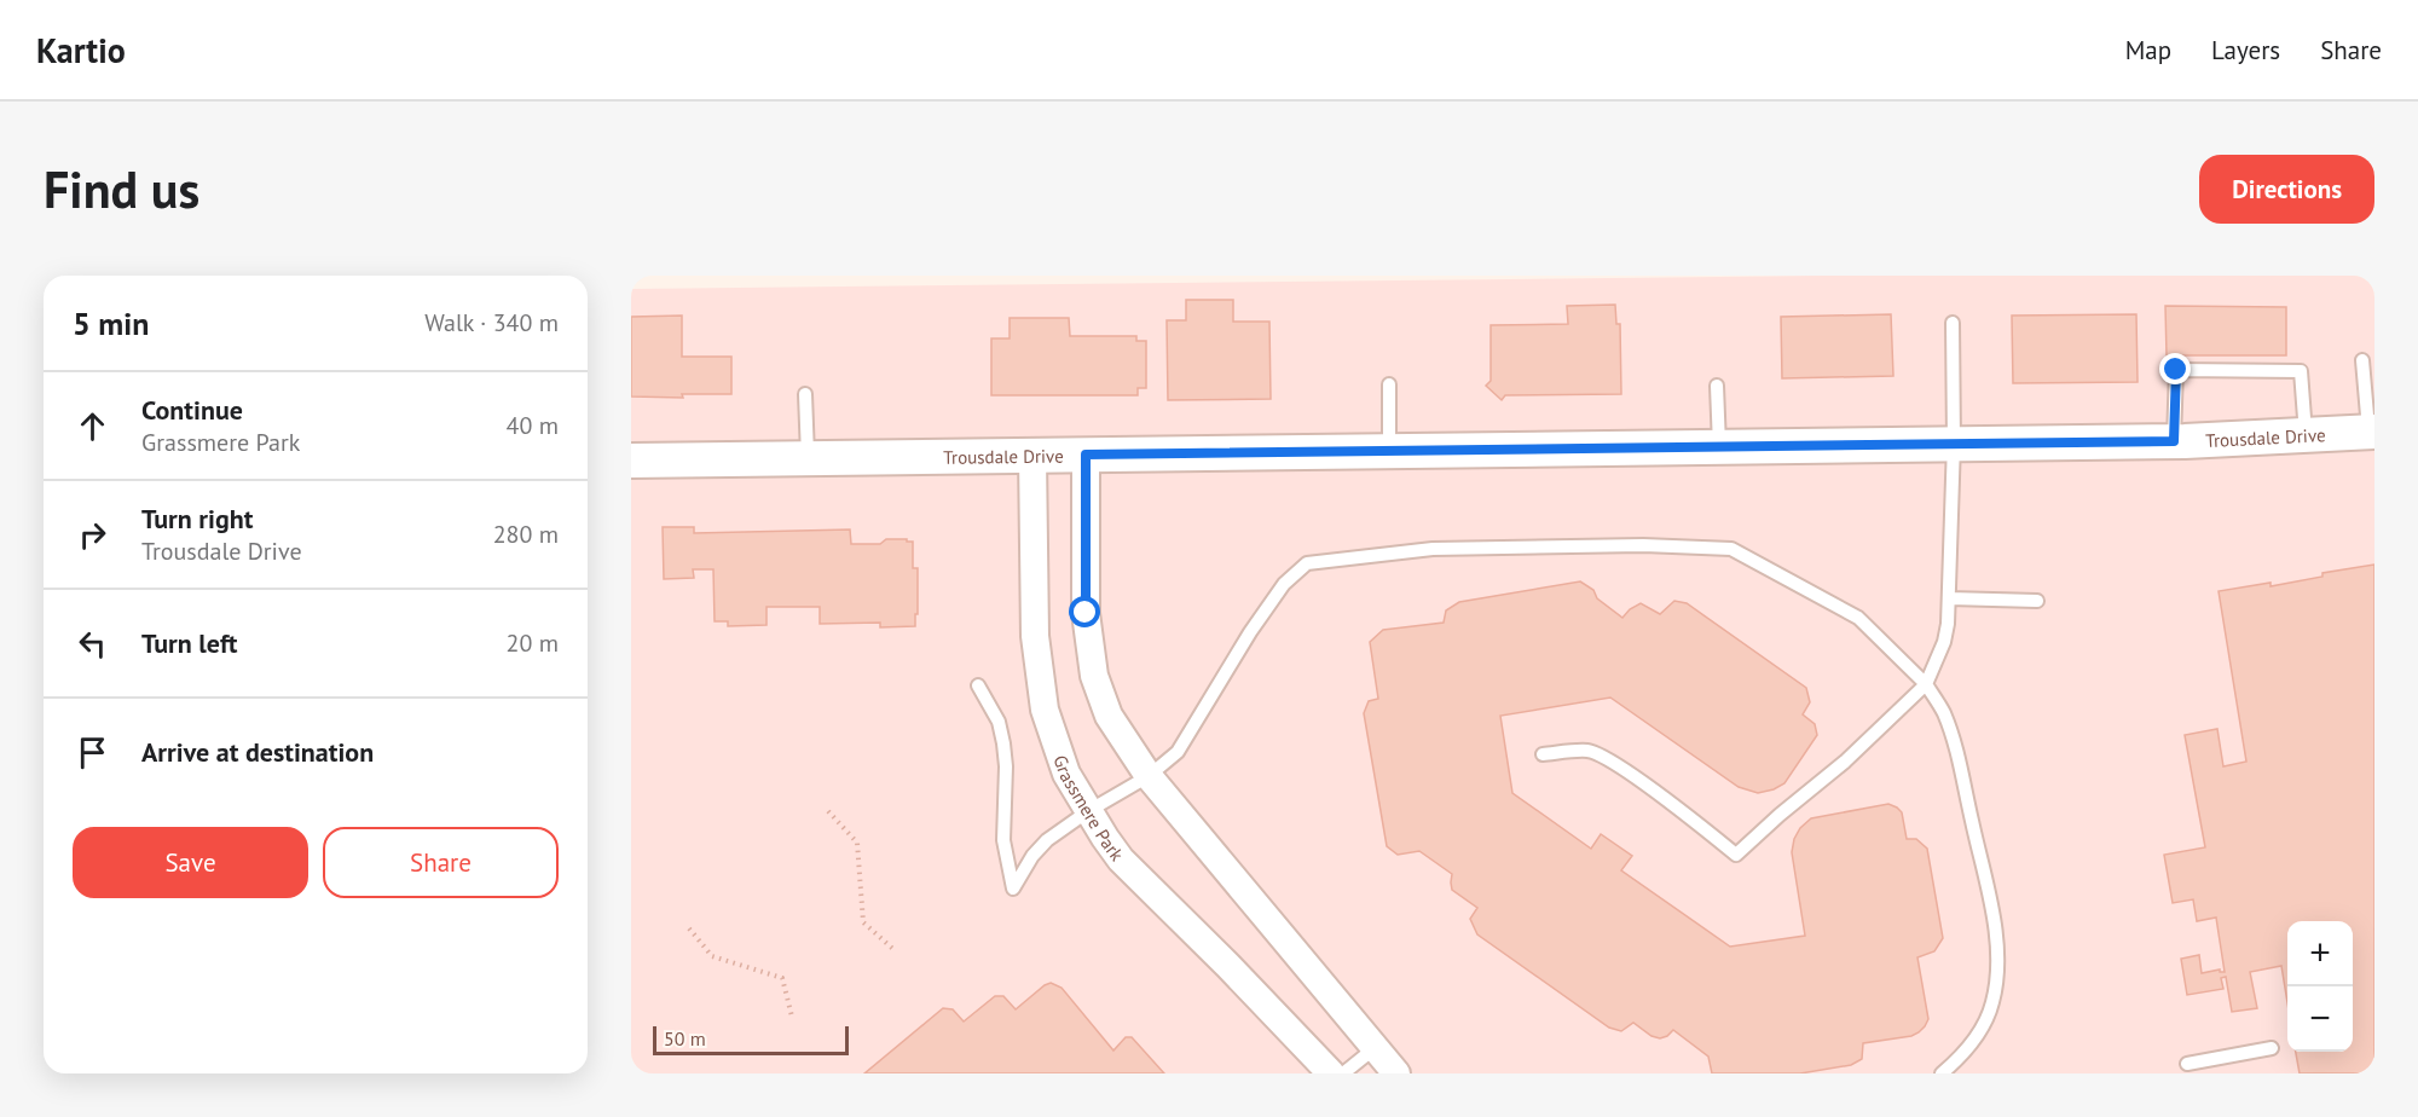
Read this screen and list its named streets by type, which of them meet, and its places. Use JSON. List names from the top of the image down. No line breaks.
{"streets":{"street":["Trousdale Drive","Grassmere Park"]},"crossings":[["Trousdale Drive","Grassmere Park"]],"scale_bar":"50 m","page":{"header":"Kartio","nav":["Map","Layers","Share"],"buttons":["Directions",["Save","Share"]],"title":"Find us","heading":["5 min","Walk · 340 m"],"list":[["Continue","Grassmere Park","40 m"],["Turn right","Trousdale Drive","280 m"],["Turn left","20 m"],"Arrive at destination"],"map_buttons":["+","−"],"scale":"50 m"}}
